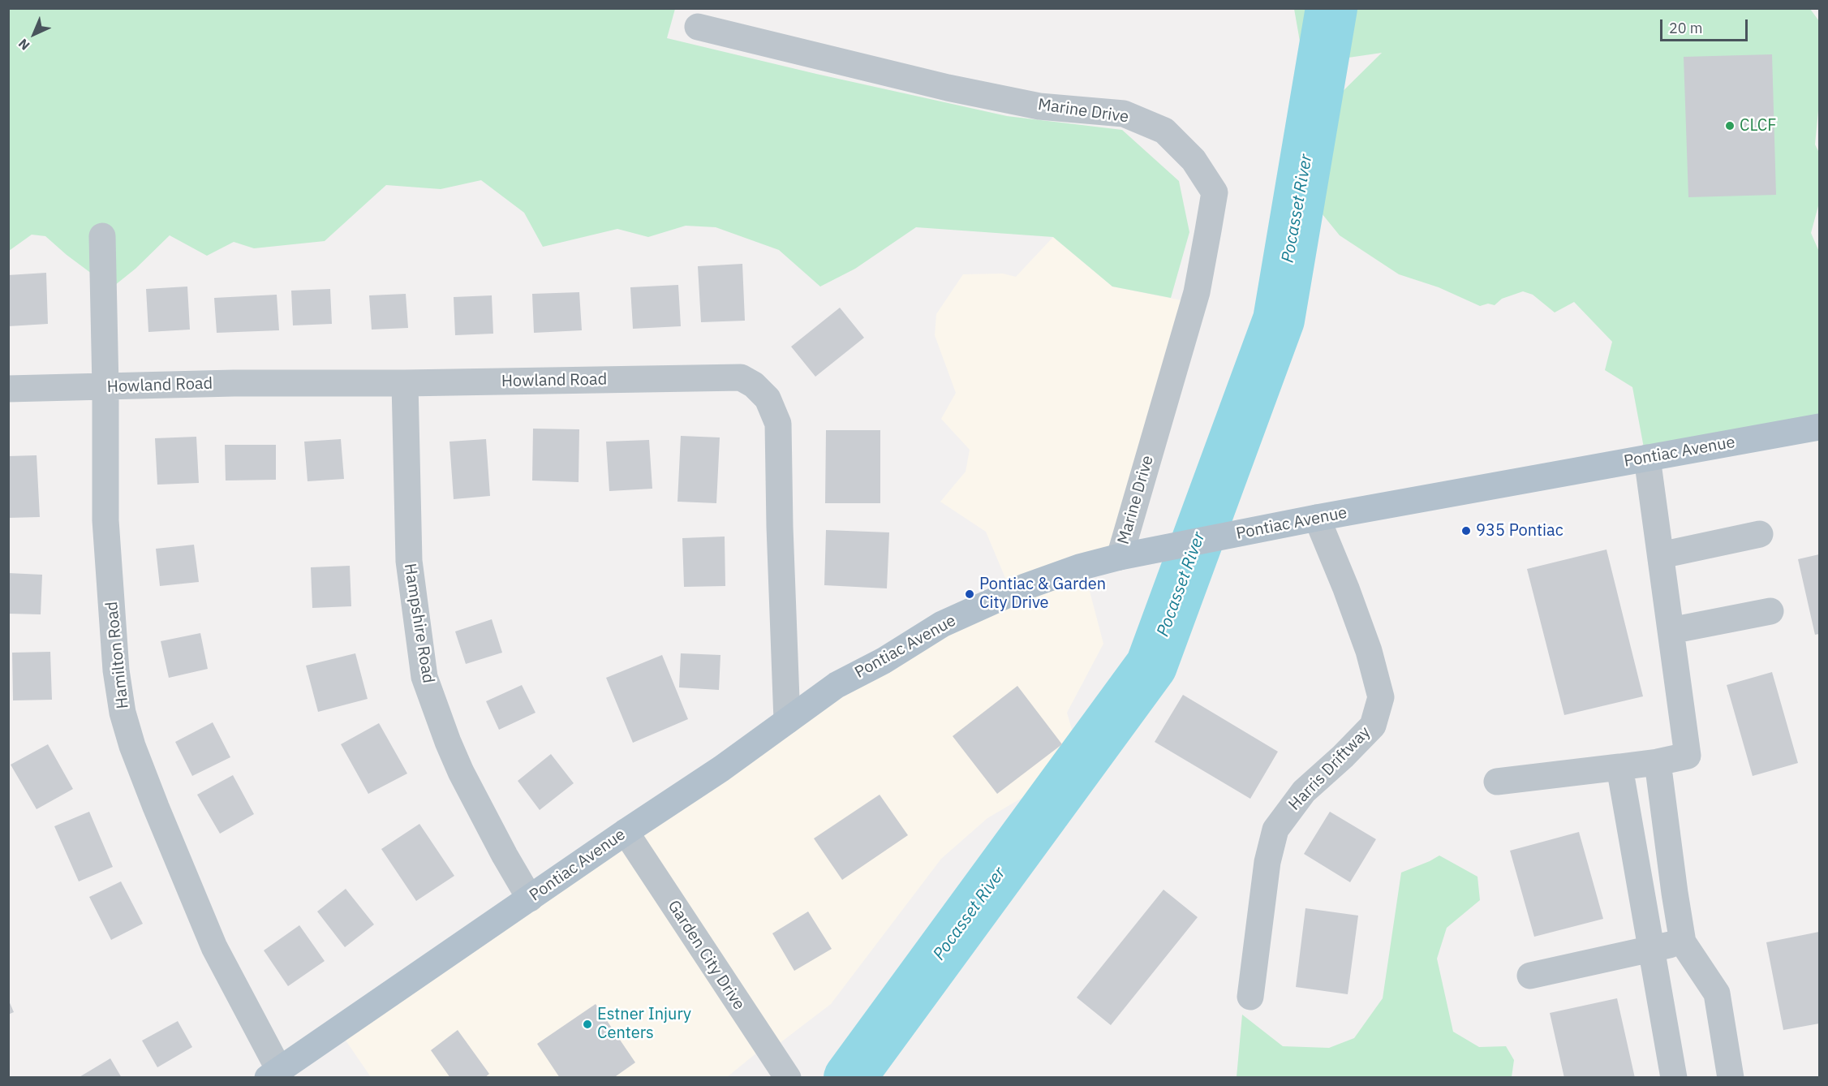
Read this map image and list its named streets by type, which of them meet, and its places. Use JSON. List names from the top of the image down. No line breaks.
{"streets":{"main road":["Pontiac Avenue"],"street":["Marine Drive","Howland Road","Hampshire Road","Hamilton Road","Harris Driftway","Garden City Drive"]},"crossings":[["Marine Drive","Pontiac Avenue"],["Howland Road","Pontiac Avenue"],["Howland Road","Hampshire Road"],["Howland Road","Hamilton Road"],["Pontiac Avenue","Hampshire Road"],["Pontiac Avenue","Hamilton Road"],["Pontiac Avenue","Harris Driftway"],["Pontiac Avenue","Garden City Drive"]],"water":["Pocasset River"],"places":["CLCF","935 Pontiac","Pontiac & Garden City Drive","Estner Injury Centers"],"scale_bar":"20 m","north":"bottom left"}
